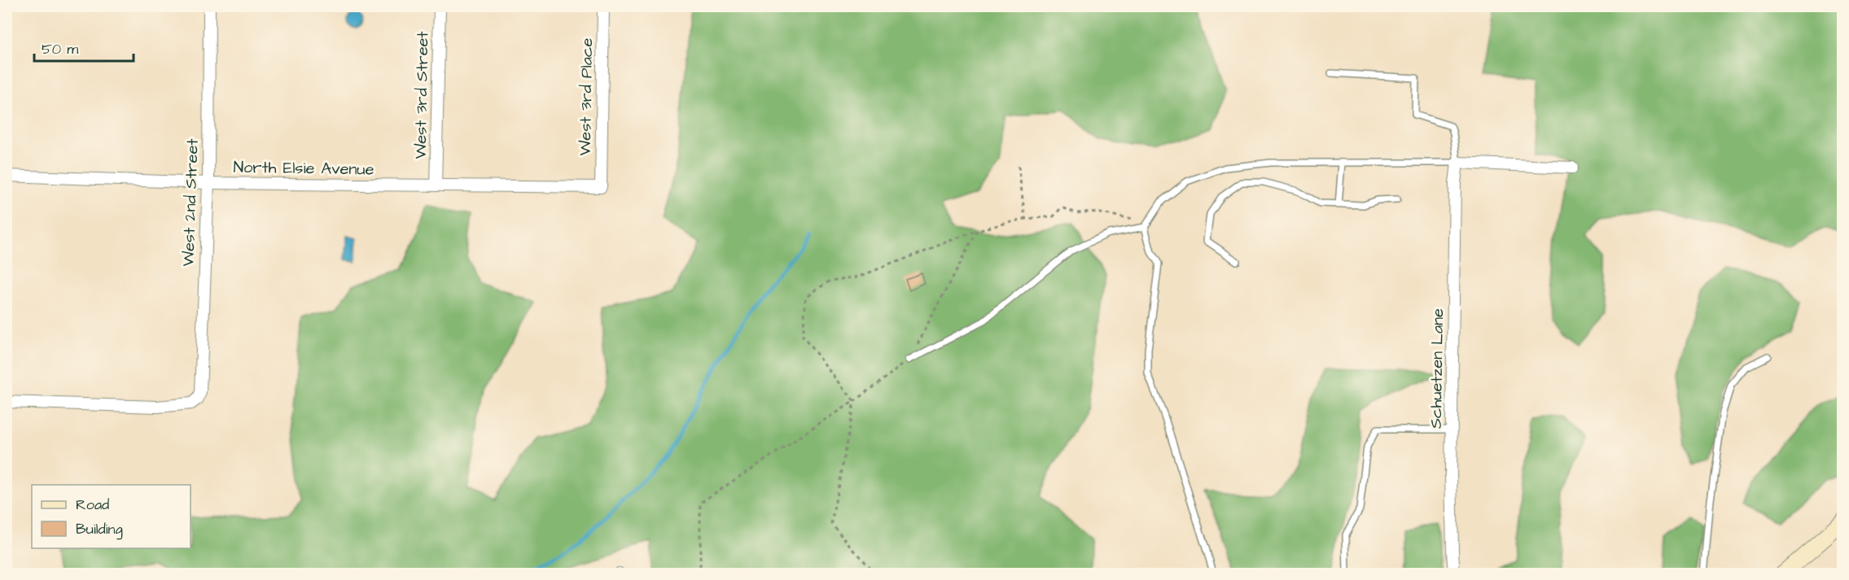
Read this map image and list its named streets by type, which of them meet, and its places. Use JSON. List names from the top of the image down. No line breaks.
{"streets":{"street":["West 3rd Street","West 3rd Place","North Elsie Avenue","West 2nd Street","Schuetzen Lane"]},"crossings":[["West 3rd Street","North Elsie Avenue"],["West 3rd Place","North Elsie Avenue"],["North Elsie Avenue","West 2nd Street"]],"legend":["Road","Building"],"scale_bar":"50 m"}
